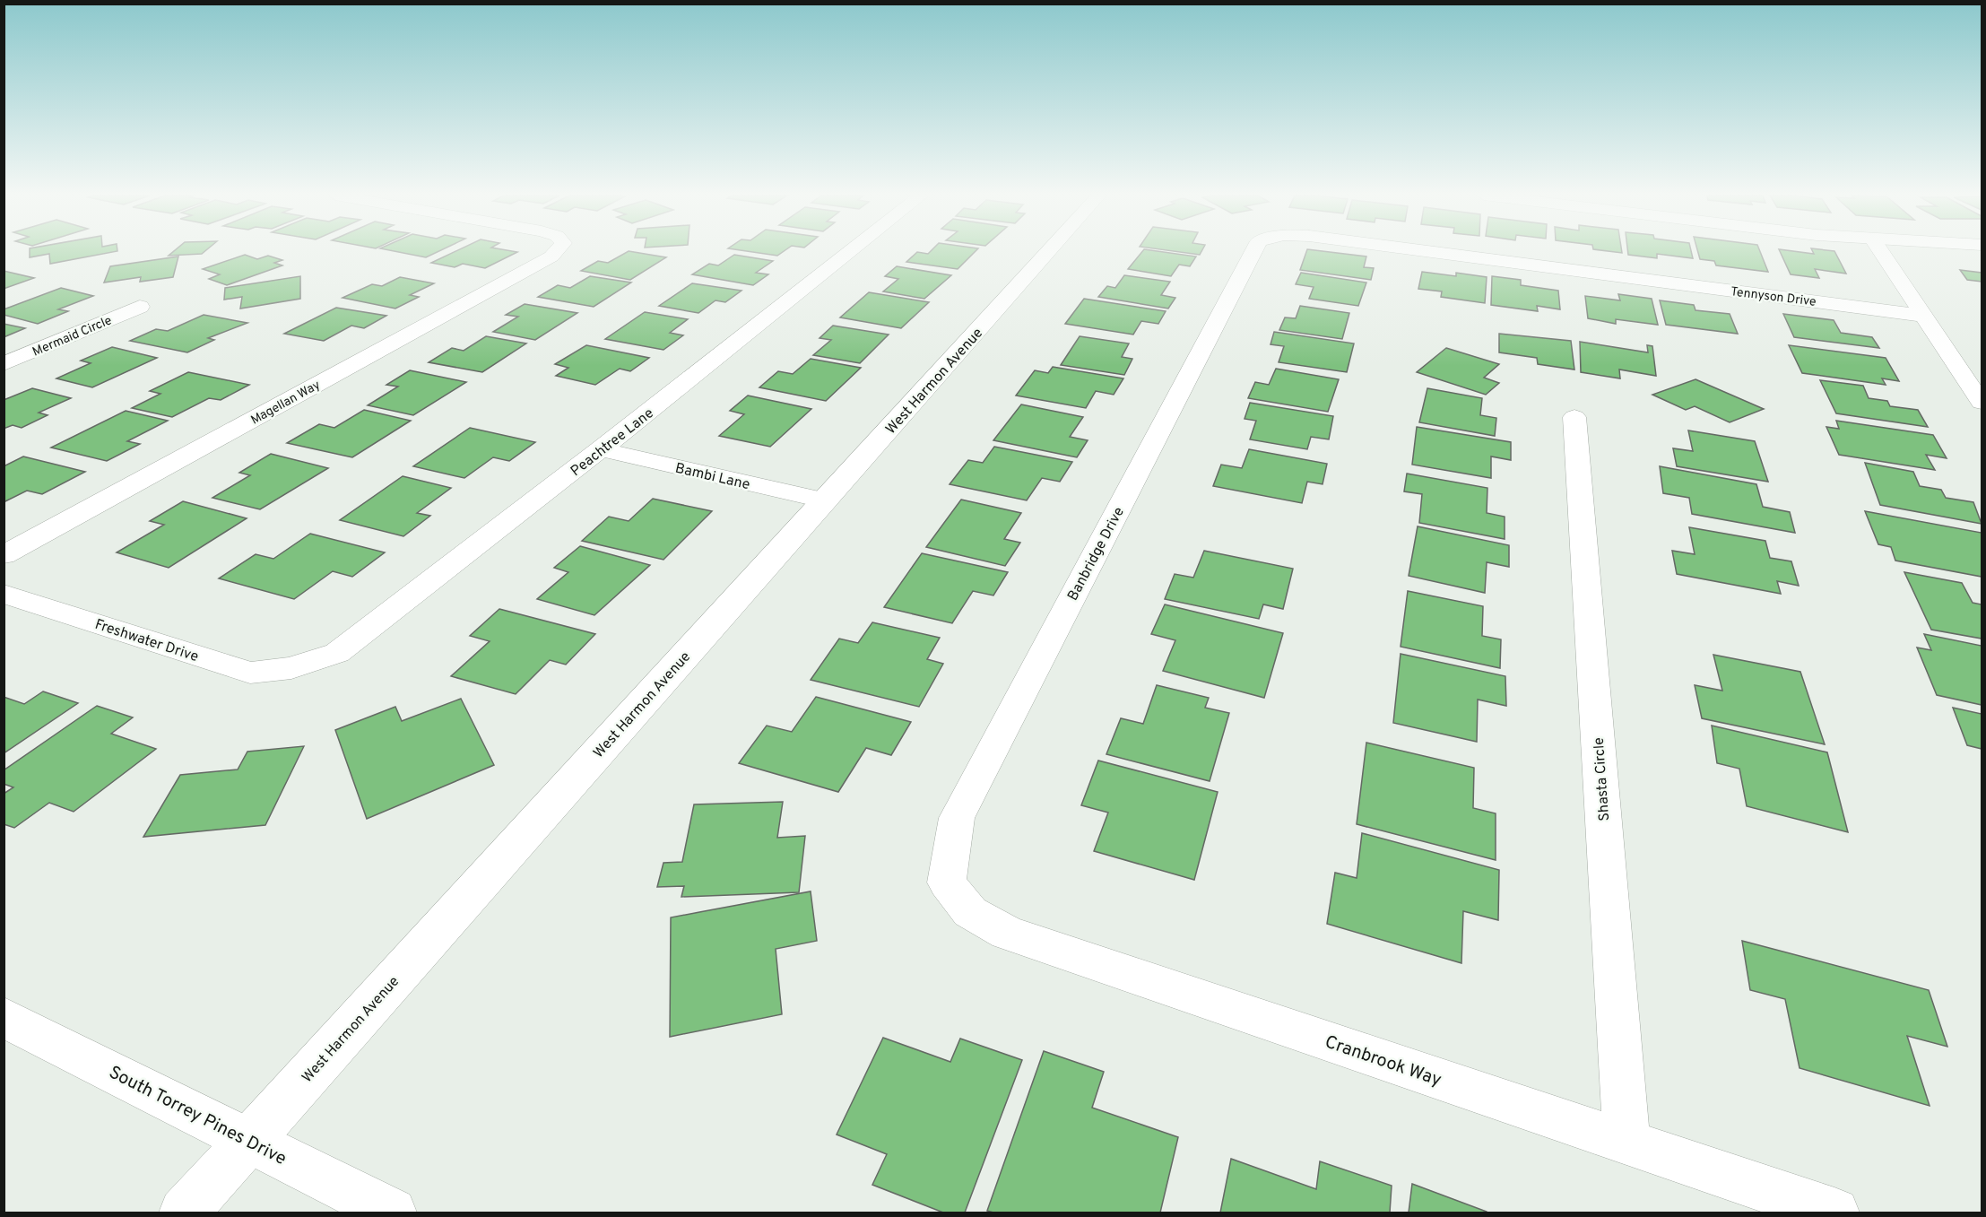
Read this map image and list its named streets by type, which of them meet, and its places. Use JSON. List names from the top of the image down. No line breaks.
{"streets":{"street":["Tennyson Drive","Mermaid Circle","West Harmon Avenue","Magellan Way","Peachtree Lane","Bambi Lane","Banbridge Drive","Freshwater Drive","Shasta Circle","Cranbrook Way","South Torrey Pines Drive"]},"crossings":[["West Harmon Avenue","Bambi Lane"],["West Harmon Avenue","South Torrey Pines Drive"],["Peachtree Lane","Bambi Lane"],["Peachtree Lane","Freshwater Drive"],["Banbridge Drive","Cranbrook Way"],["Shasta Circle","Cranbrook Way"]]}
